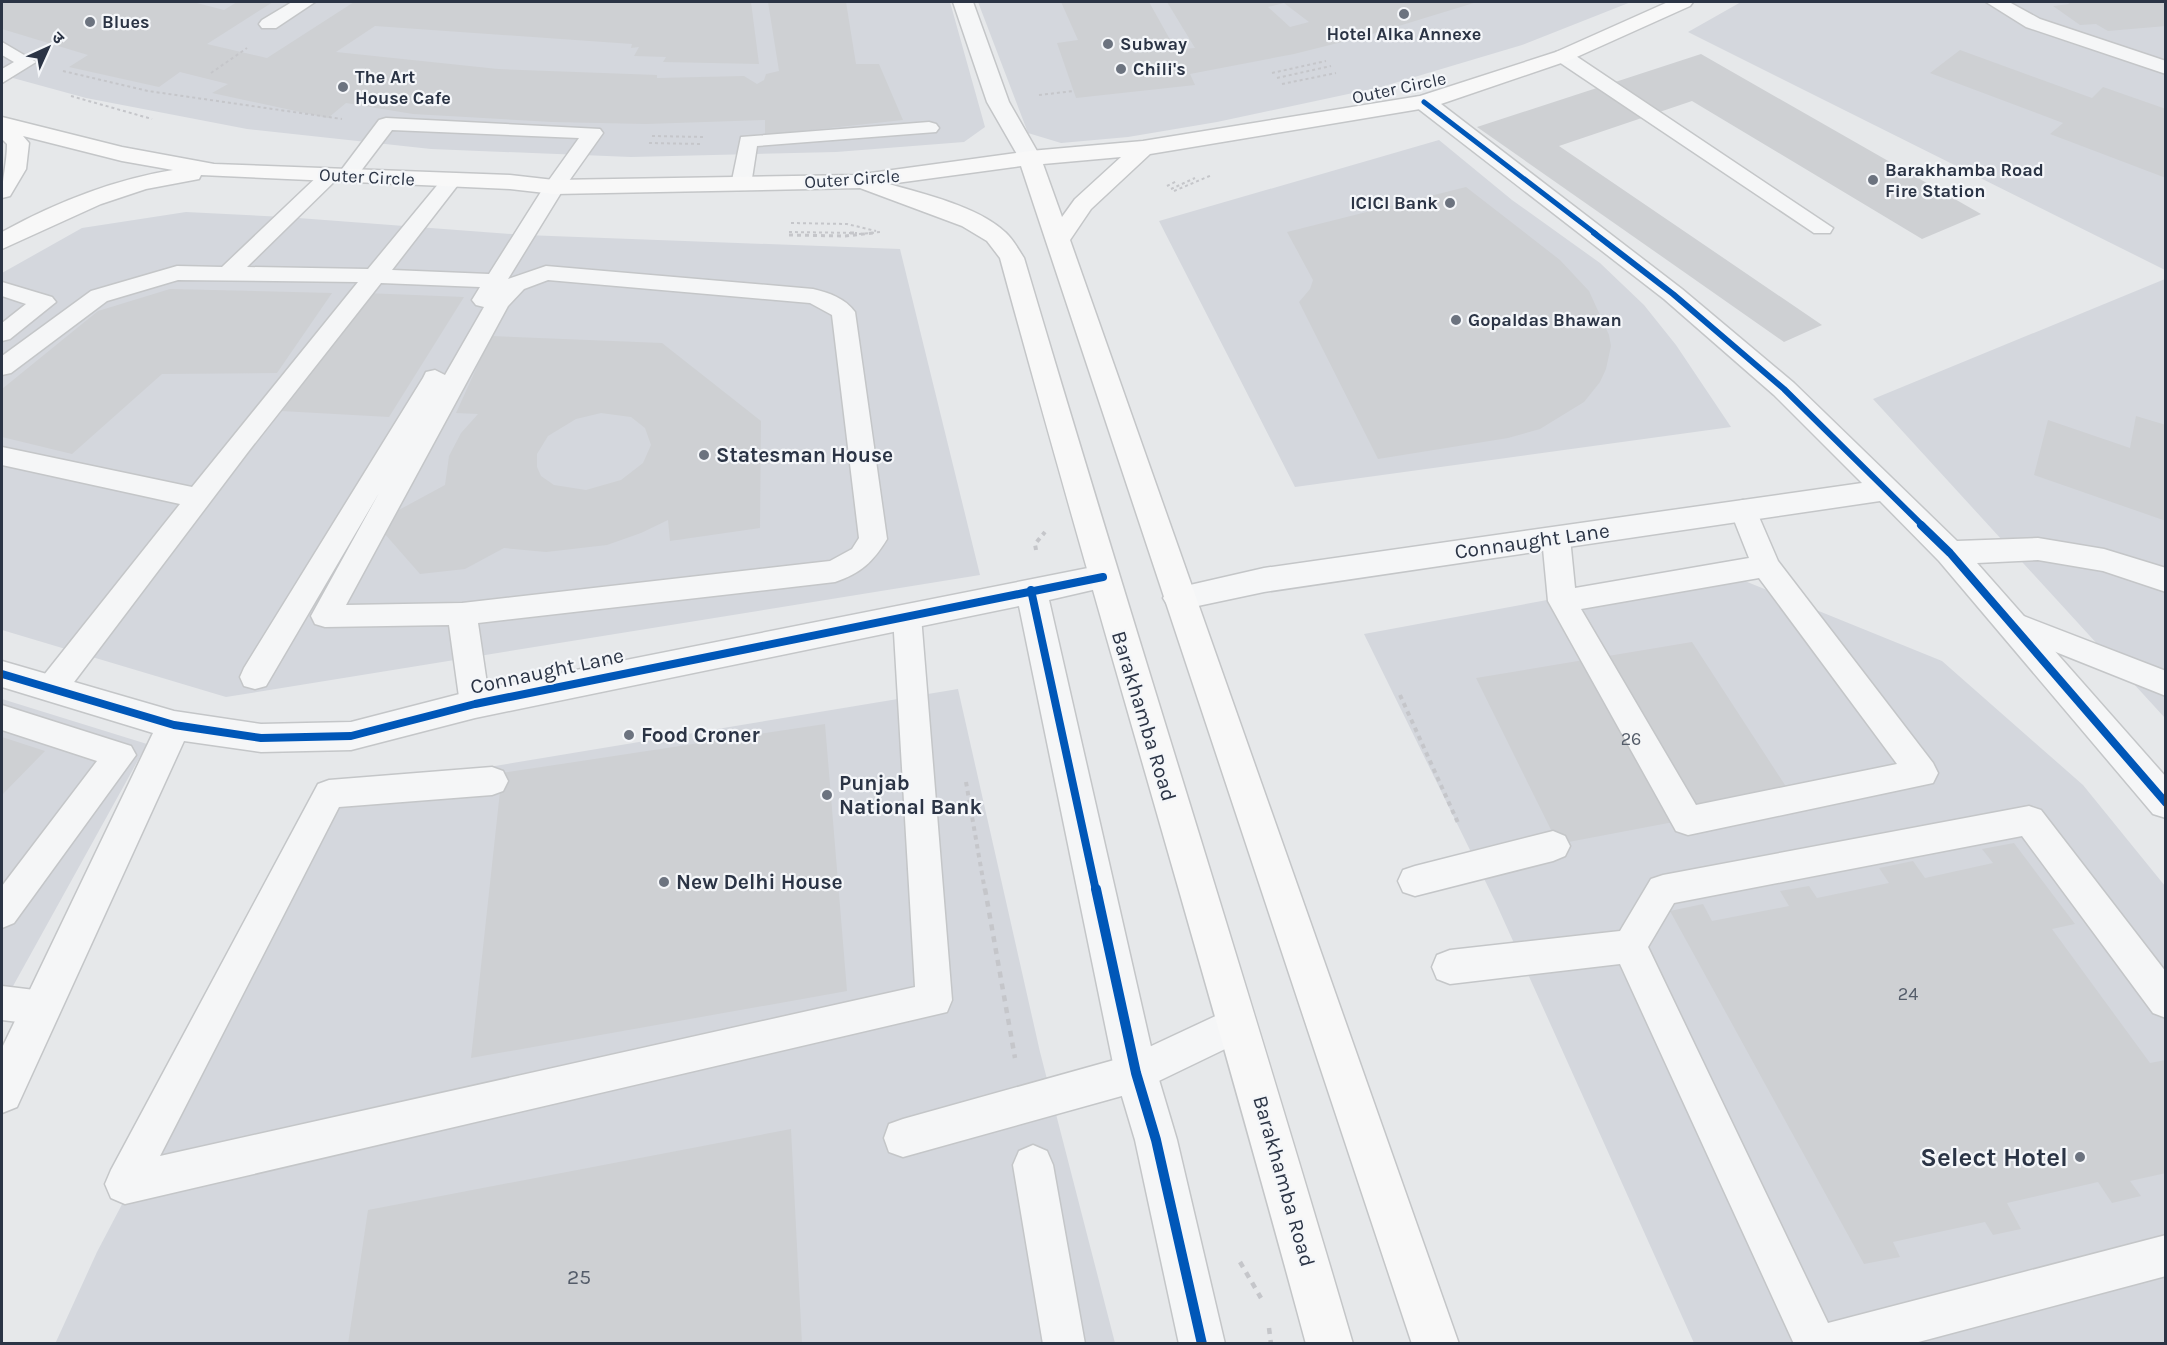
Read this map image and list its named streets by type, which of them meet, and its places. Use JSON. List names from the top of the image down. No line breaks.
{"streets":{"main road":["Outer Circle","Barakhamba Road"],"street":["Connaught Lane"]},"crossings":[["Outer Circle","Barakhamba Road"],["Connaught Lane","Barakhamba Road"]],"places":["Hotel Alka Annexe","Blues","Subway","Chili's","The Art House Cafe","Barakhamba Road Fire Station","ICICI Bank","Gopaldas Bhawan","Statesman House","Food Croner","Punjab National Bank","New Delhi House","Select Hotel"],"house_numbers":["26","24","25"],"north":"top right"}
